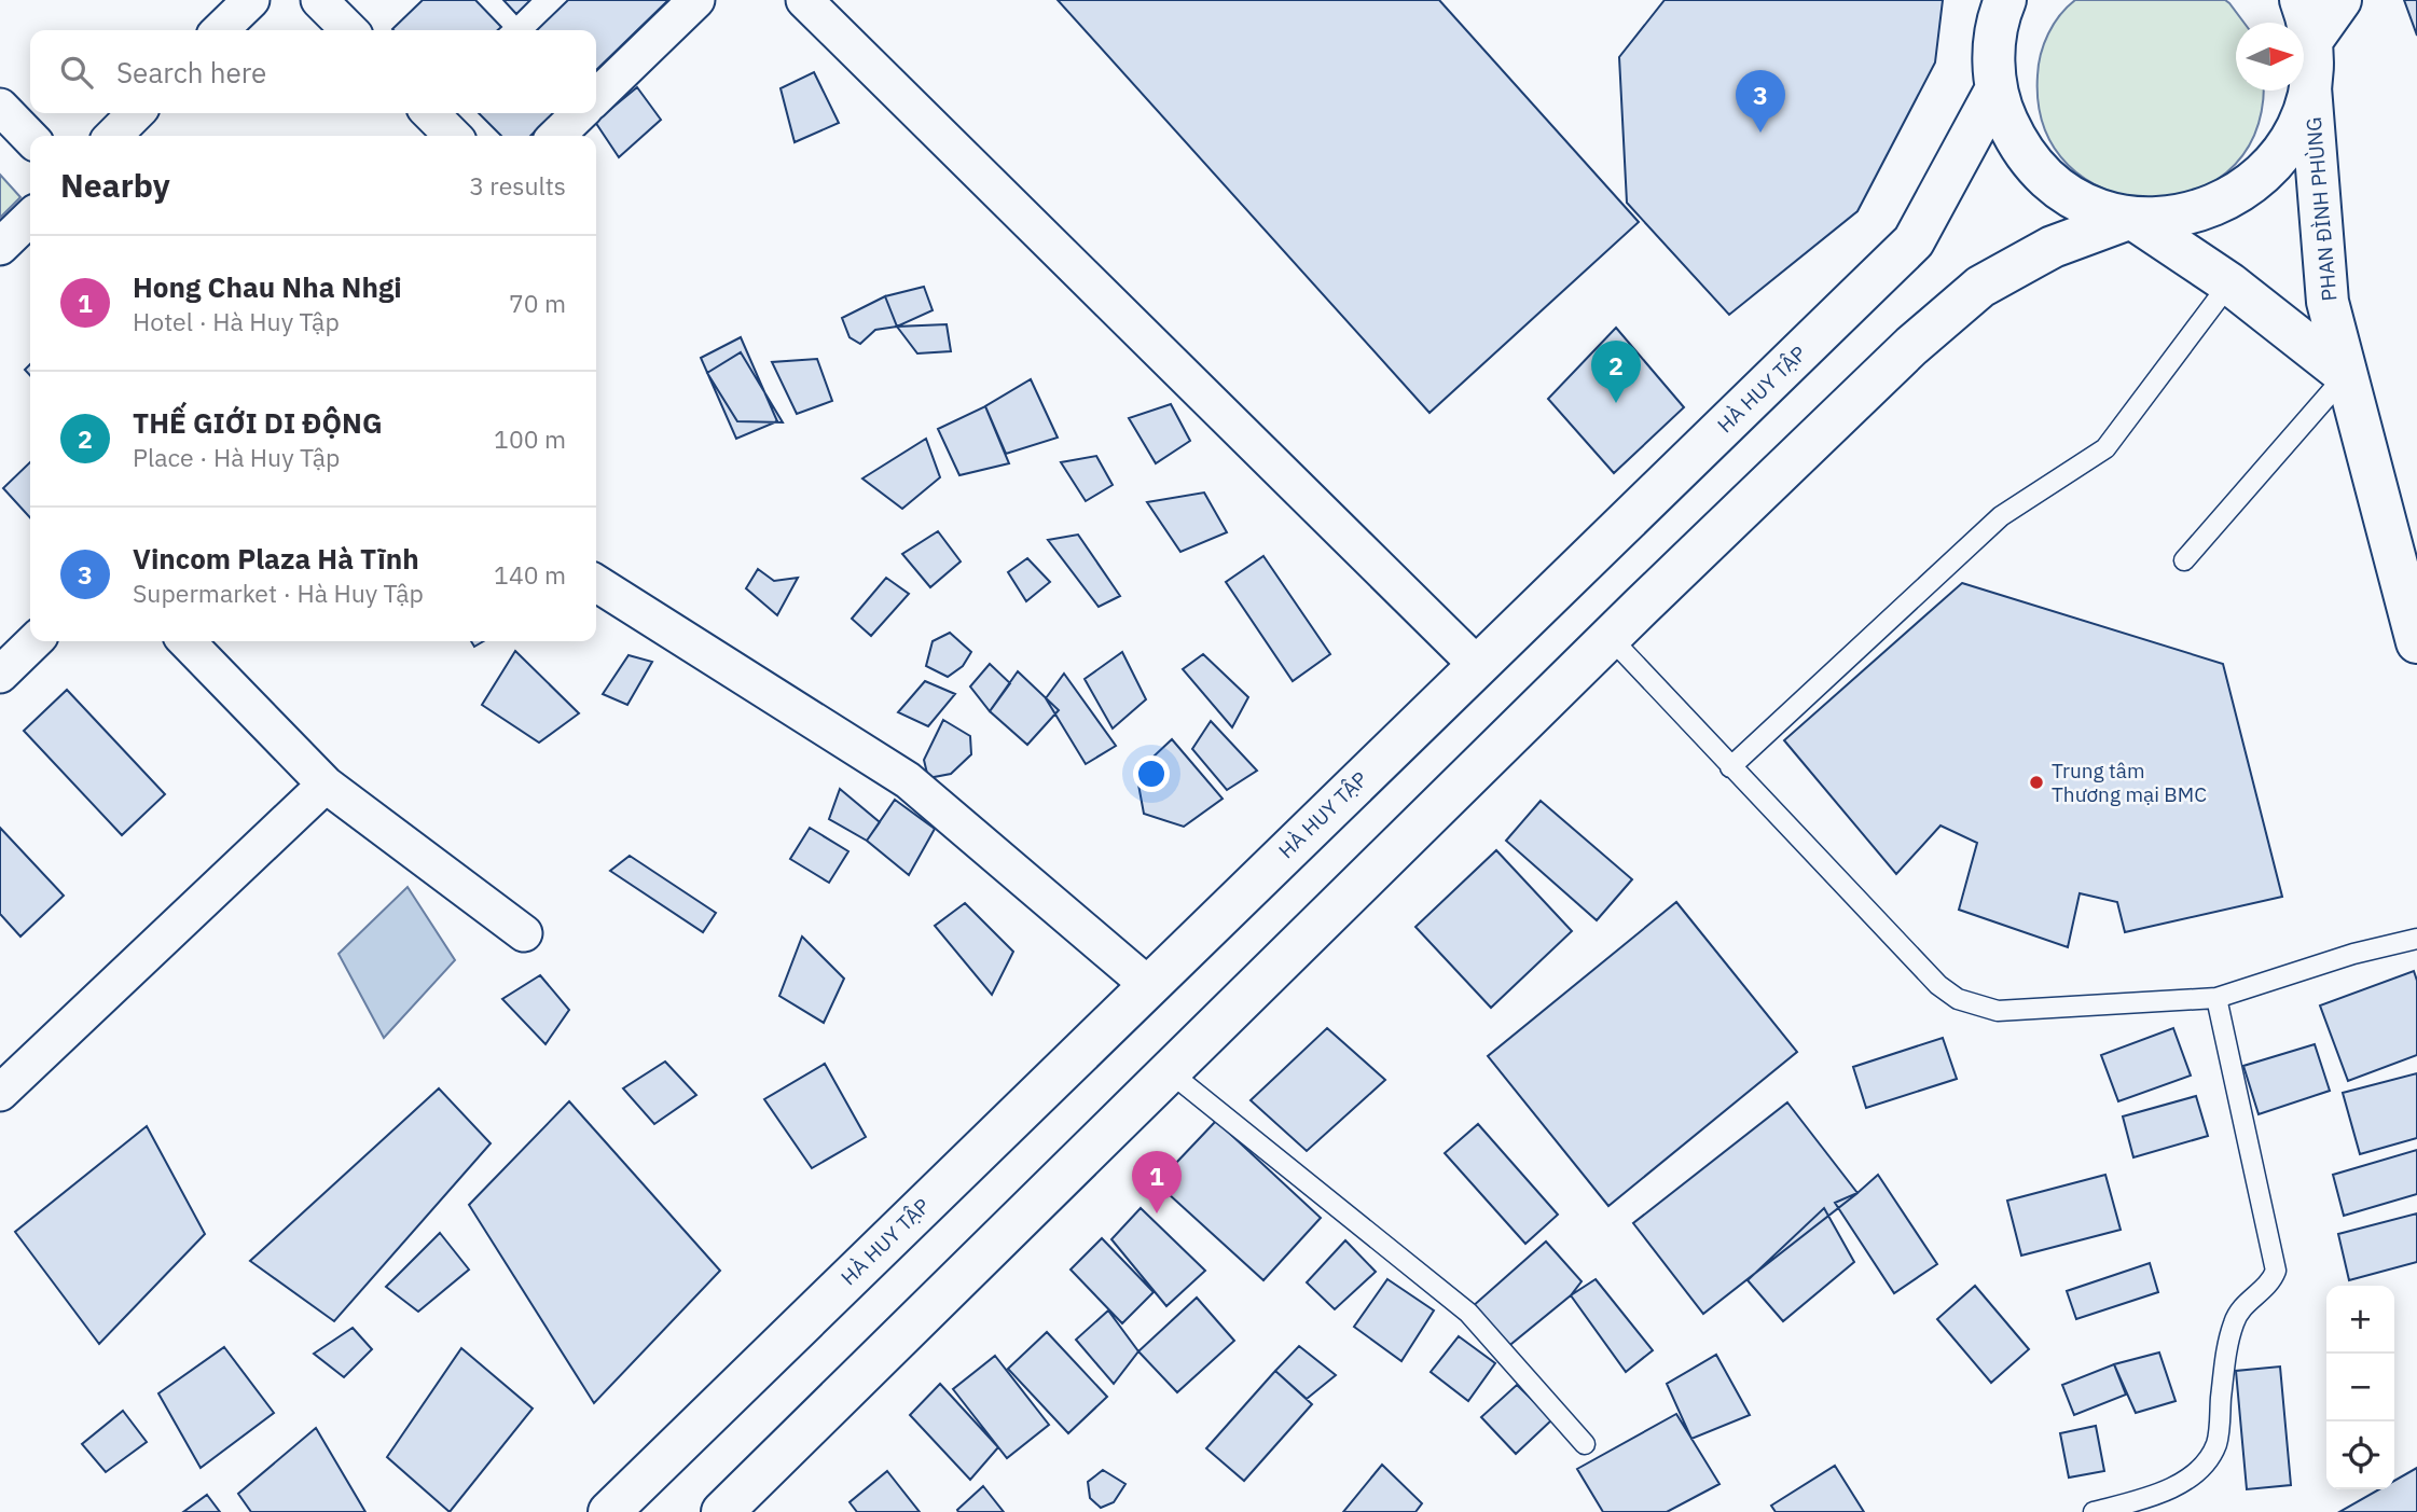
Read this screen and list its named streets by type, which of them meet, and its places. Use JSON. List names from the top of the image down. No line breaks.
{"streets":{"main road":["PHAN ĐÌNH PHÙNG","HÀ HUY TẬP"]},"places":["Trung tâm Thương mại BMC"],"north":"right","page":{"search":"Search here","pins":["3","2","1"],"heading":["Nearby","3 results"],"list":[{"mark":"1","name":"Hong Chau Nha Nhgi","note":"Hotel · Hà Huy Tập","value":"70 m"},{"mark":"2","name":"THẾ GIỚI DI ĐỘNG","note":"Place · Hà Huy Tập","value":"100 m"},{"mark":"3","name":"Vincom Plaza Hà Tĩnh","note":"Supermarket · Hà Huy Tập","value":"140 m"}],"map_buttons":["+","−"]}}
